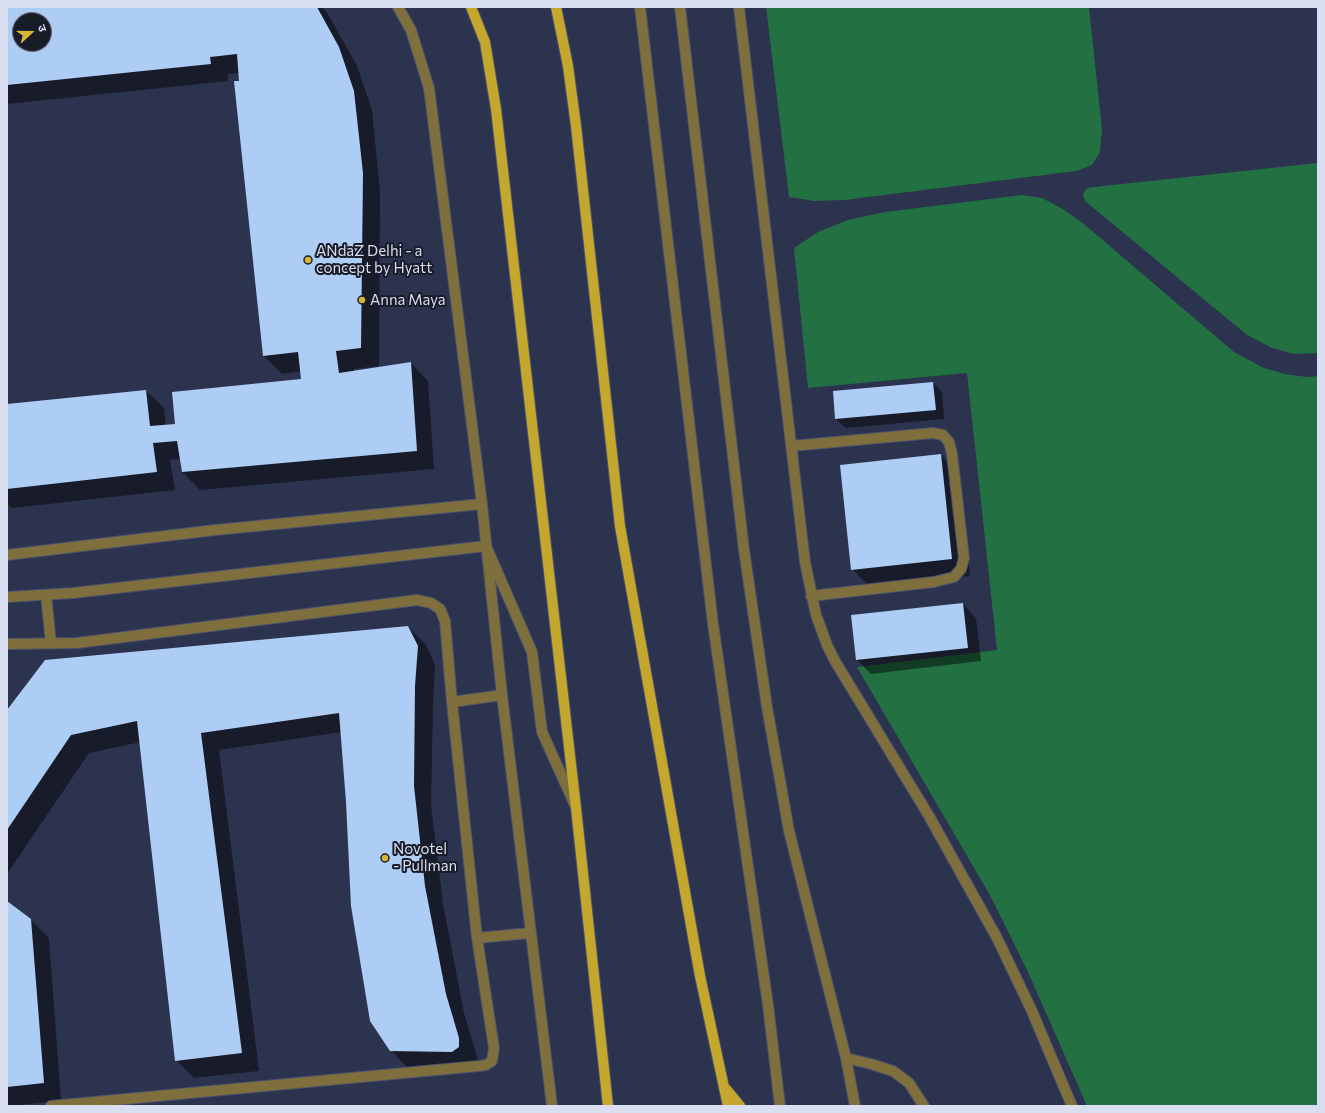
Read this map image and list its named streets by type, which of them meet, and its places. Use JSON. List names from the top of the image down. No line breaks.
{"places":["ANdaZ Delhi - a concept by Hyatt","Anna Maya","Novotel - Pullman"],"north":"right"}
